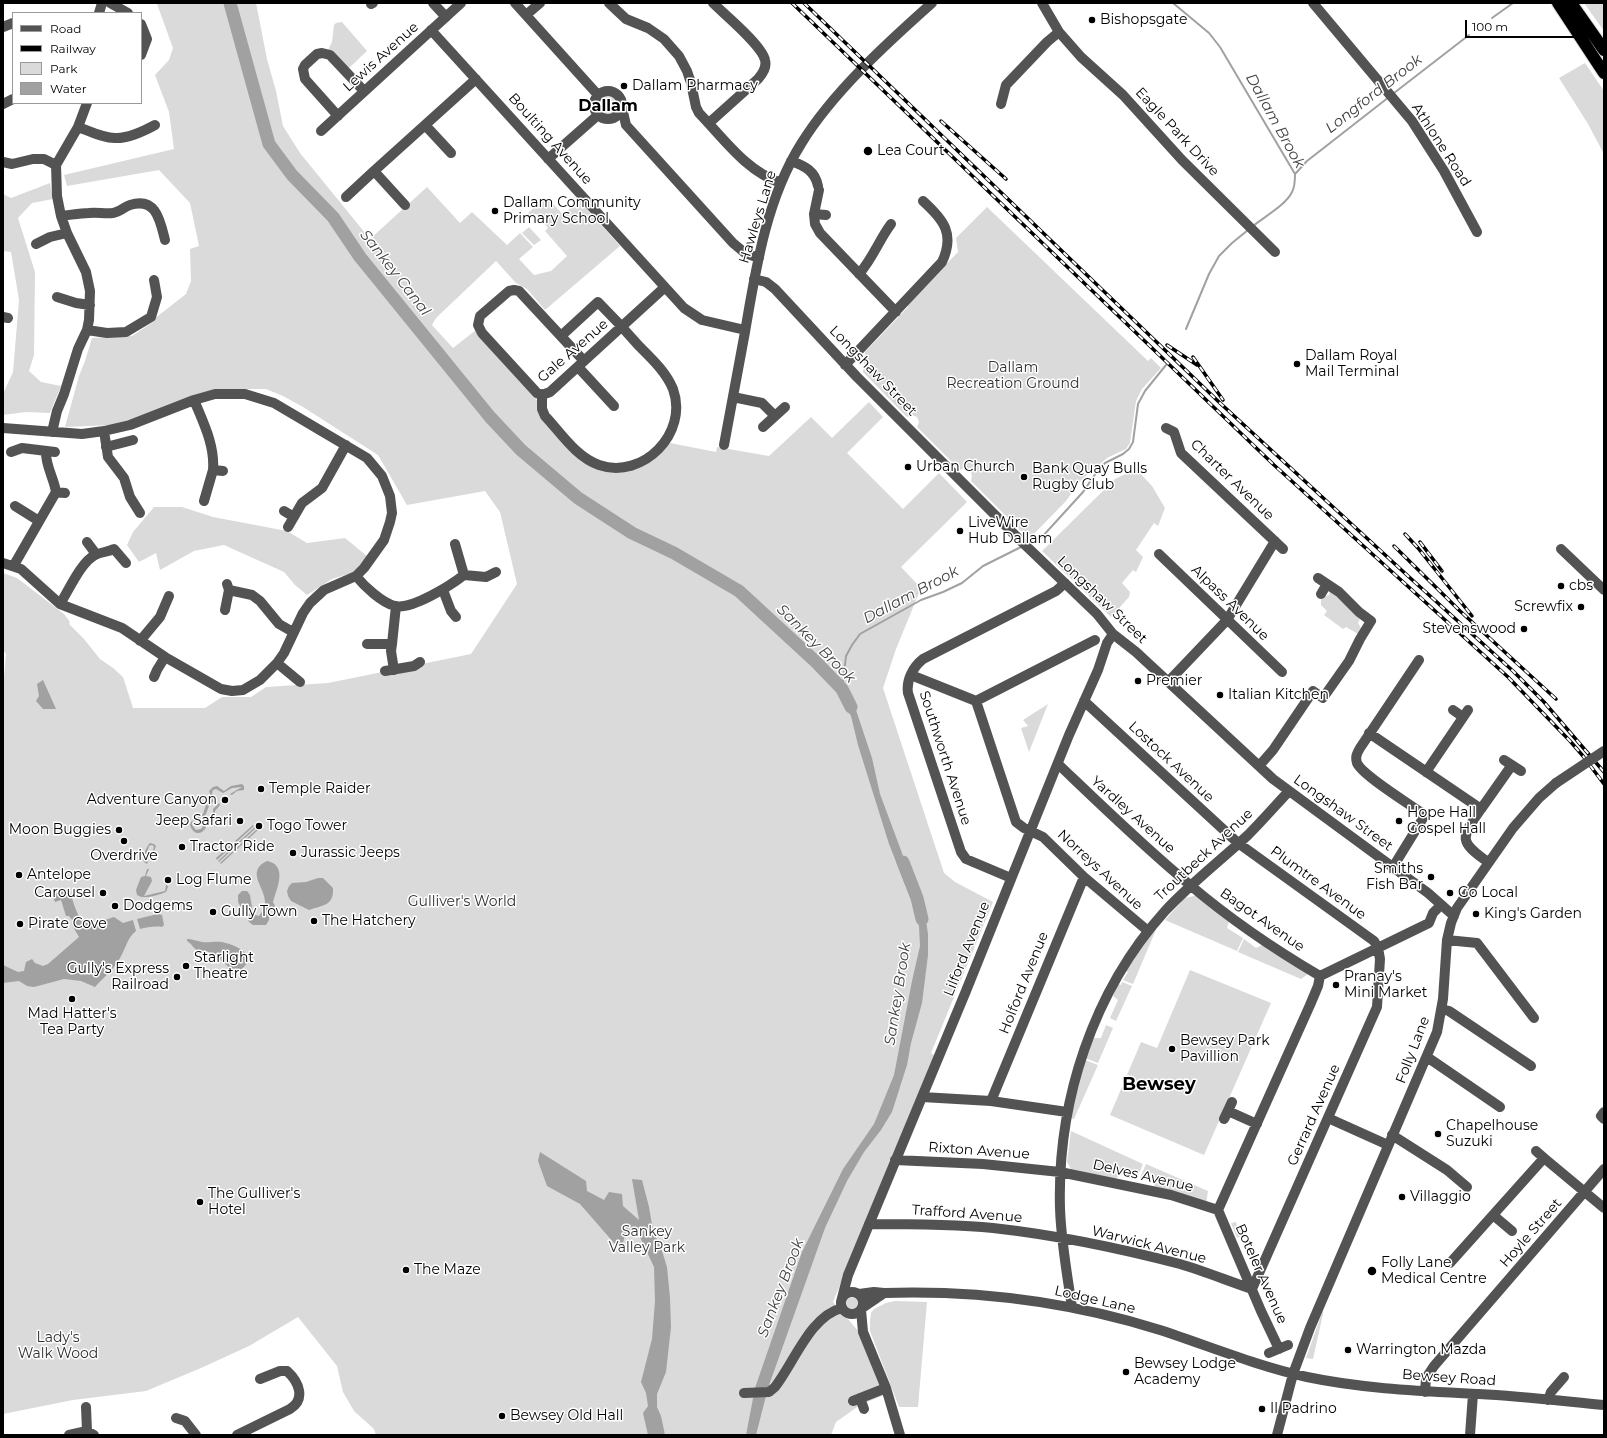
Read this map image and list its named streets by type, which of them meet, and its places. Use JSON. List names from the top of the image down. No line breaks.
{"streets":{"street":["Lewis Avenue","Eagle Park Drive","Boulting Avenue","Athlone Road","Hawleys Lane","Gale Avenue","Longshaw Street","Charter Avenue","Alpass Avenue","Southworth Avenue","Lostock Avenue","Yardley Avenue","Troutbeck Avenue","Norreys Avenue","Plumtre Avenue","Bagot Avenue","Lilford Avenue","Holford Avenue","Folly Lane","Gerrard Avenue","Rixton Avenue","Delves Avenue","Trafford Avenue","Hoyle Street","Warwick Avenue","Boteler Avenue","Lodge Lane","Bewsey Road"]},"crossings":[["Lewis Avenue","Boulting Avenue"],["Boulting Avenue","Hawleys Lane"],["Boulting Avenue","Gale Avenue"],["Hawleys Lane","Longshaw Street"],["Longshaw Street","Southworth Avenue"],["Longshaw Street","Troutbeck Avenue"],["Longshaw Street","Lilford Avenue"],["Longshaw Street","Folly Lane"],["Southworth Avenue","Lilford Avenue"],["Lostock Avenue","Troutbeck Avenue"],["Lostock Avenue","Plumtre Avenue"],["Lostock Avenue","Lilford Avenue"],["Yardley Avenue","Troutbeck Avenue"],["Yardley Avenue","Bagot Avenue"],["Yardley Avenue","Lilford Avenue"],["Troutbeck Avenue","Norreys Avenue"],["Troutbeck Avenue","Plumtre Avenue"],["Troutbeck Avenue","Bagot Avenue"],["Troutbeck Avenue","Rixton Avenue"],["Troutbeck Avenue","Delves Avenue"],["Troutbeck Avenue","Trafford Avenue"],["Troutbeck Avenue","Warwick Avenue"],["Troutbeck Avenue","Lodge Lane"],["Norreys Avenue","Lilford Avenue"],["Norreys Avenue","Holford Avenue"],["Plumtre Avenue","Gerrard Avenue"],["Lilford Avenue","Rixton Avenue"],["Lilford Avenue","Trafford Avenue"],["Lilford Avenue","Lodge Lane"],["Folly Lane","Lodge Lane"],["Folly Lane","Bewsey Road"],["Gerrard Avenue","Warwick Avenue"],["Gerrard Avenue","Boteler Avenue"],["Rixton Avenue","Delves Avenue"],["Delves Avenue","Boteler Avenue"],["Trafford Avenue","Warwick Avenue"],["Hoyle Street","Bewsey Road"],["Warwick Avenue","Boteler Avenue"],["Lodge Lane","Bewsey Road"]],"districts":["Dallam","Bewsey"],"water":["Longford Brook","Dallam Brook","Sankey Canal","Sankey Brook"],"parks":["Dallam Recreation Ground","Gulliver's World","Sankey Valley Park","Lady's Walk Wood"],"places":["Bishopsgate","Dallam Pharmacy","Lea Court","Dallam Community Primary School","Dallam Royal Mail Terminal","Urban Church","Bank Quay Bulls Rugby Club","LiveWire Hub Dallam","cbs","Screwfix","Stevenswood","Premier","Italian Kitchen","Temple Raider","Adventure Canyon","Jeep Safari","Hope Hall Gospel Hall","Togo Tower","Moon Buggies","Overdrive","Tractor Ride","Jurassic Jeeps","Antelope","Smiths Fish Bar","Log Flume","Carousel","Go Local","Dodgems","Gully Town","King's Garden","The Hatchery","Pirate Cove","Starlight Theatre","Gully's Express Railroad","Pranay's Mini Market","Mad Hatter's Tea Party","Bewsey Park Pavillion","Chapelhouse Suzuki","Villaggio","The Gulliver's Hotel","The Maze","Folly Lane Medical Centre","Warrington Mazda","Bewsey Lodge Academy","Il Padrino","Bewsey Old Hall"],"legend":["Road","Railway","Park","Water"],"scale_bar":"100 m"}
